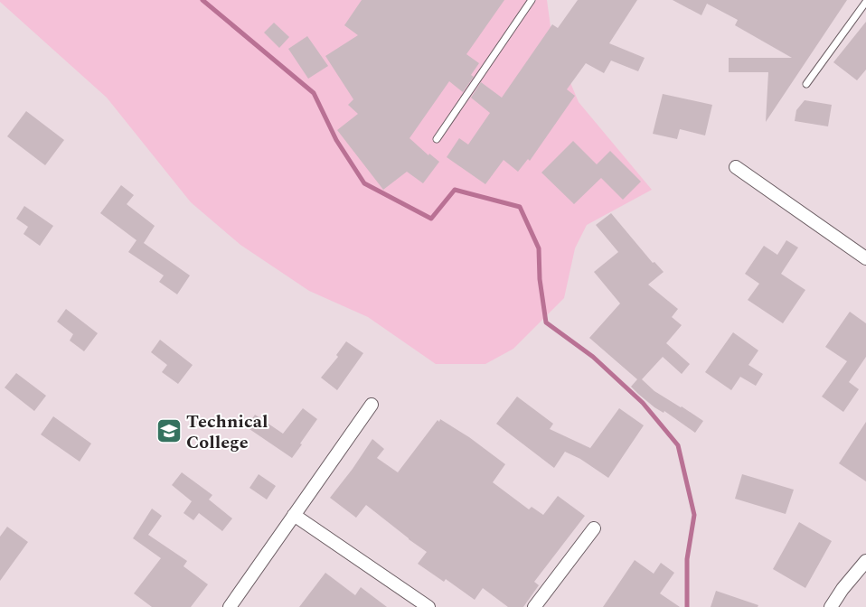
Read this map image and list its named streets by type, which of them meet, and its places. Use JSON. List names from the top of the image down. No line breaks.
{"places":{"school or university":["Technical College"]}}
